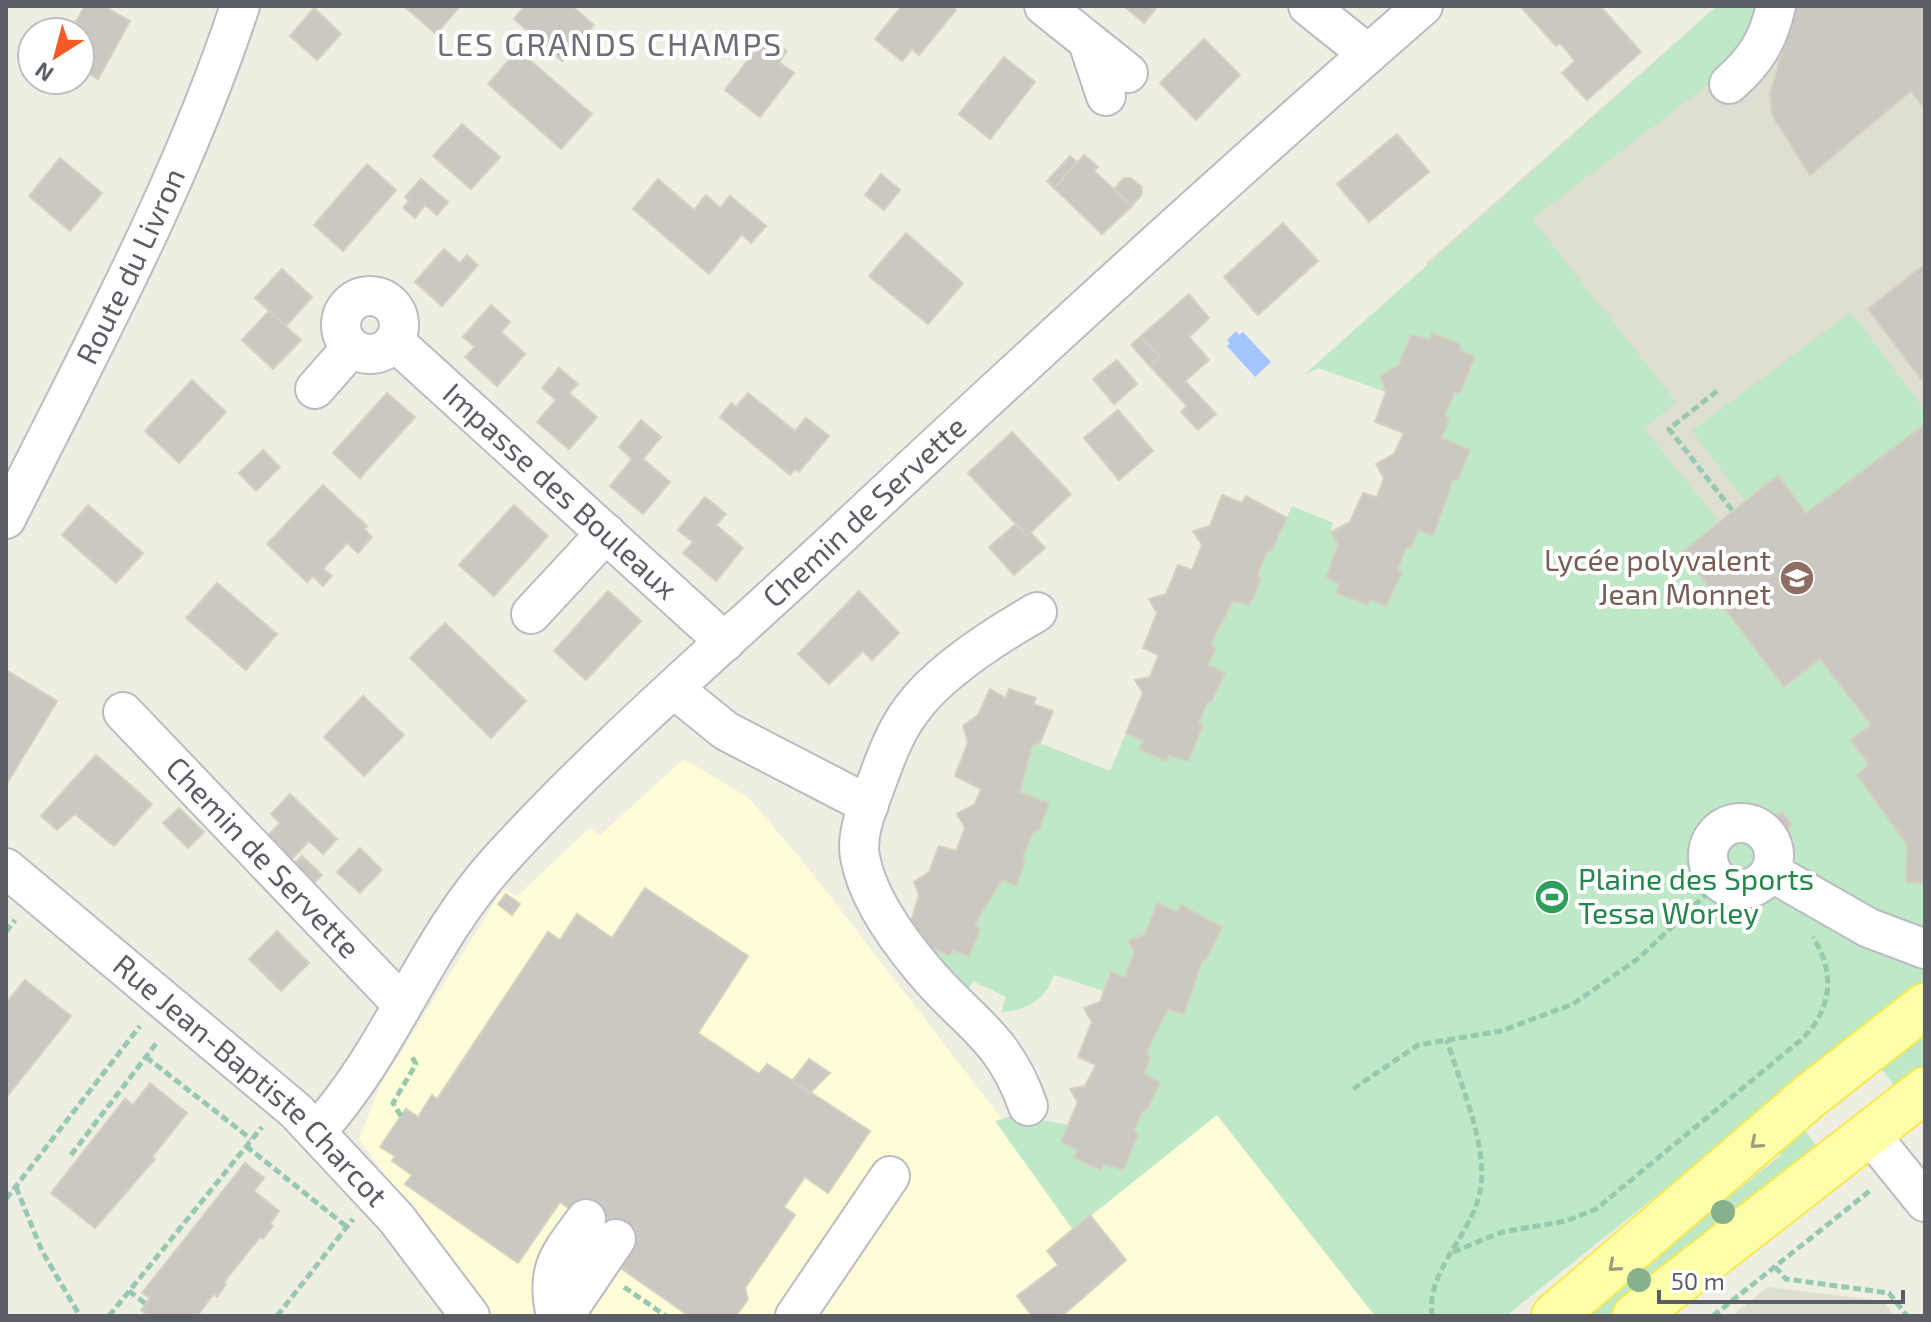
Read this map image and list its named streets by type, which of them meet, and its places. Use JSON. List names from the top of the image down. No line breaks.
{"streets":{"street":["Route du Livron","Impasse des Bouleaux","Chemin de Servette","Rue Jean-Baptiste Charcot"]},"crossings":[["Impasse des Bouleaux","Chemin de Servette"],["Chemin de Servette","Rue Jean-Baptiste Charcot"]],"districts":["LES GRANDS CHAMPS"],"places":{"school or university":["Lycée polyvalent Jean Monnet"],"sports":["Plaine des Sports Tessa Worley"]},"scale_bar":"50 m","north":"bottom left"}
